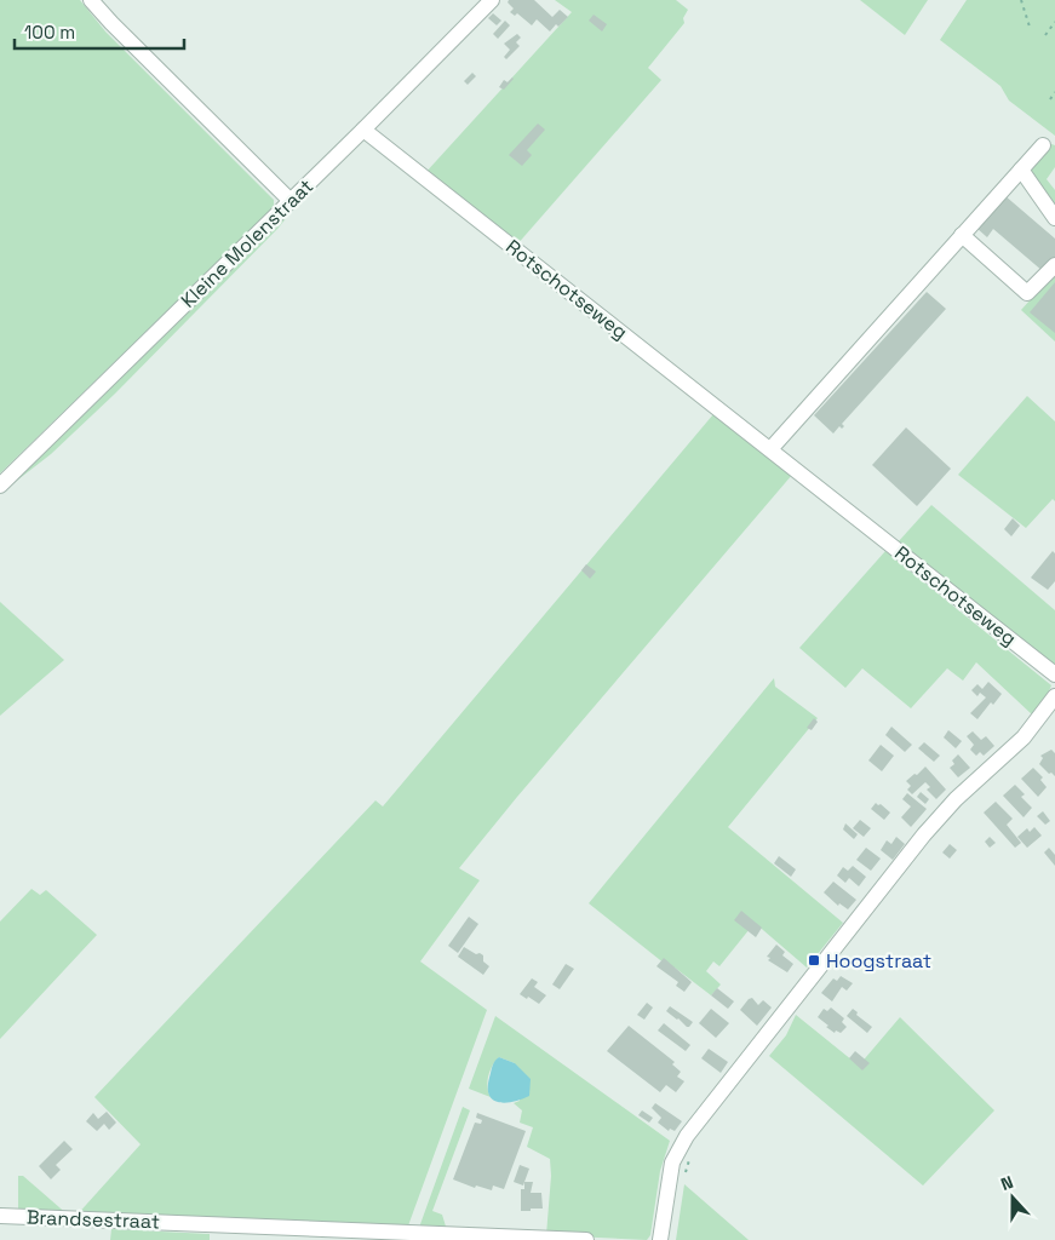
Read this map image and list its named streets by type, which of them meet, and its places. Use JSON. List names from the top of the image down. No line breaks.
{"streets":{"street":["Kleine Molenstraat","Rotschotseweg","Brandsestraat"]},"crossings":[["Kleine Molenstraat","Rotschotseweg"]],"places":{"transit":["Hoogstraat"]},"scale_bar":"100 m","north":"top"}
